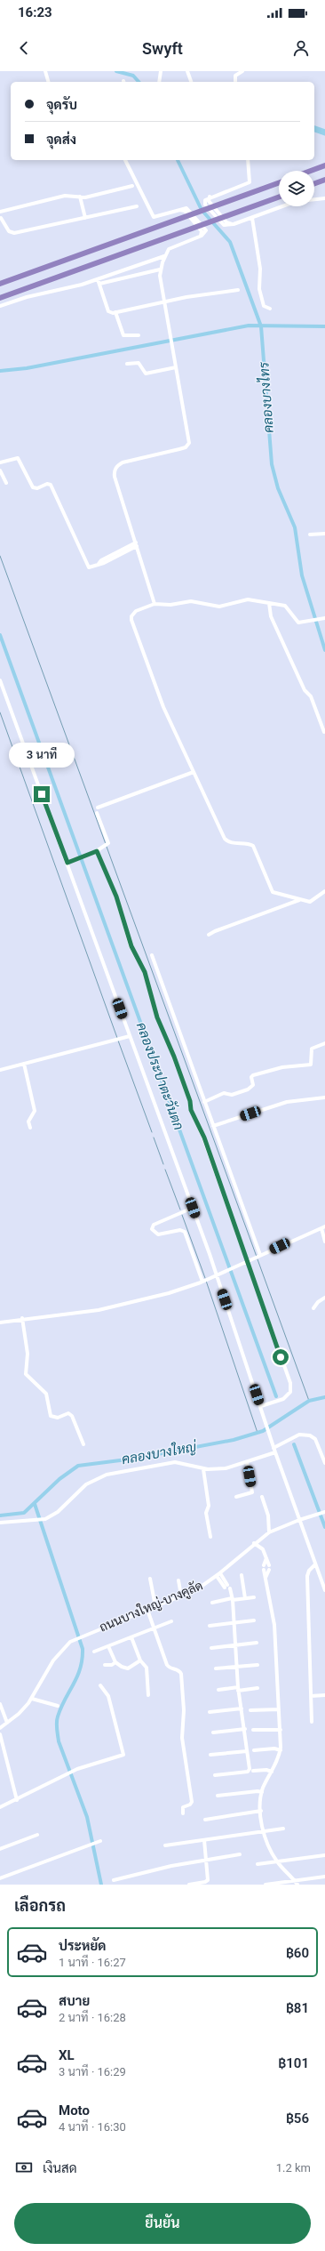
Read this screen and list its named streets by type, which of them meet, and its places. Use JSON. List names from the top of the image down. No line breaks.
{"streets":{"street":["ถนนบางใหญ่-บางคูลัด"]},"water":["คลองบางไทร","คลองประปาตะวันตก","คลองบางใหญ่"],"page":{"status":"16:23","header":"Swyft","banner":["จุดรับ","จุดส่ง"],"bubble":"3 นาที","heading":"เลือกรถ","list":[{"name":"ประหยัด","note":"1 นาที · 16:27","value":"฿60"},{"name":"สบาย","note":"2 นาที · 16:28","value":"฿81"},{"name":"XL","note":"3 นาที · 16:29","value":"฿101"},{"name":"Moto","note":"4 นาที · 16:30","value":"฿56"}],"pay":["เงินสด","1.2 km"],"buttons":"ยืนยัน"}}
